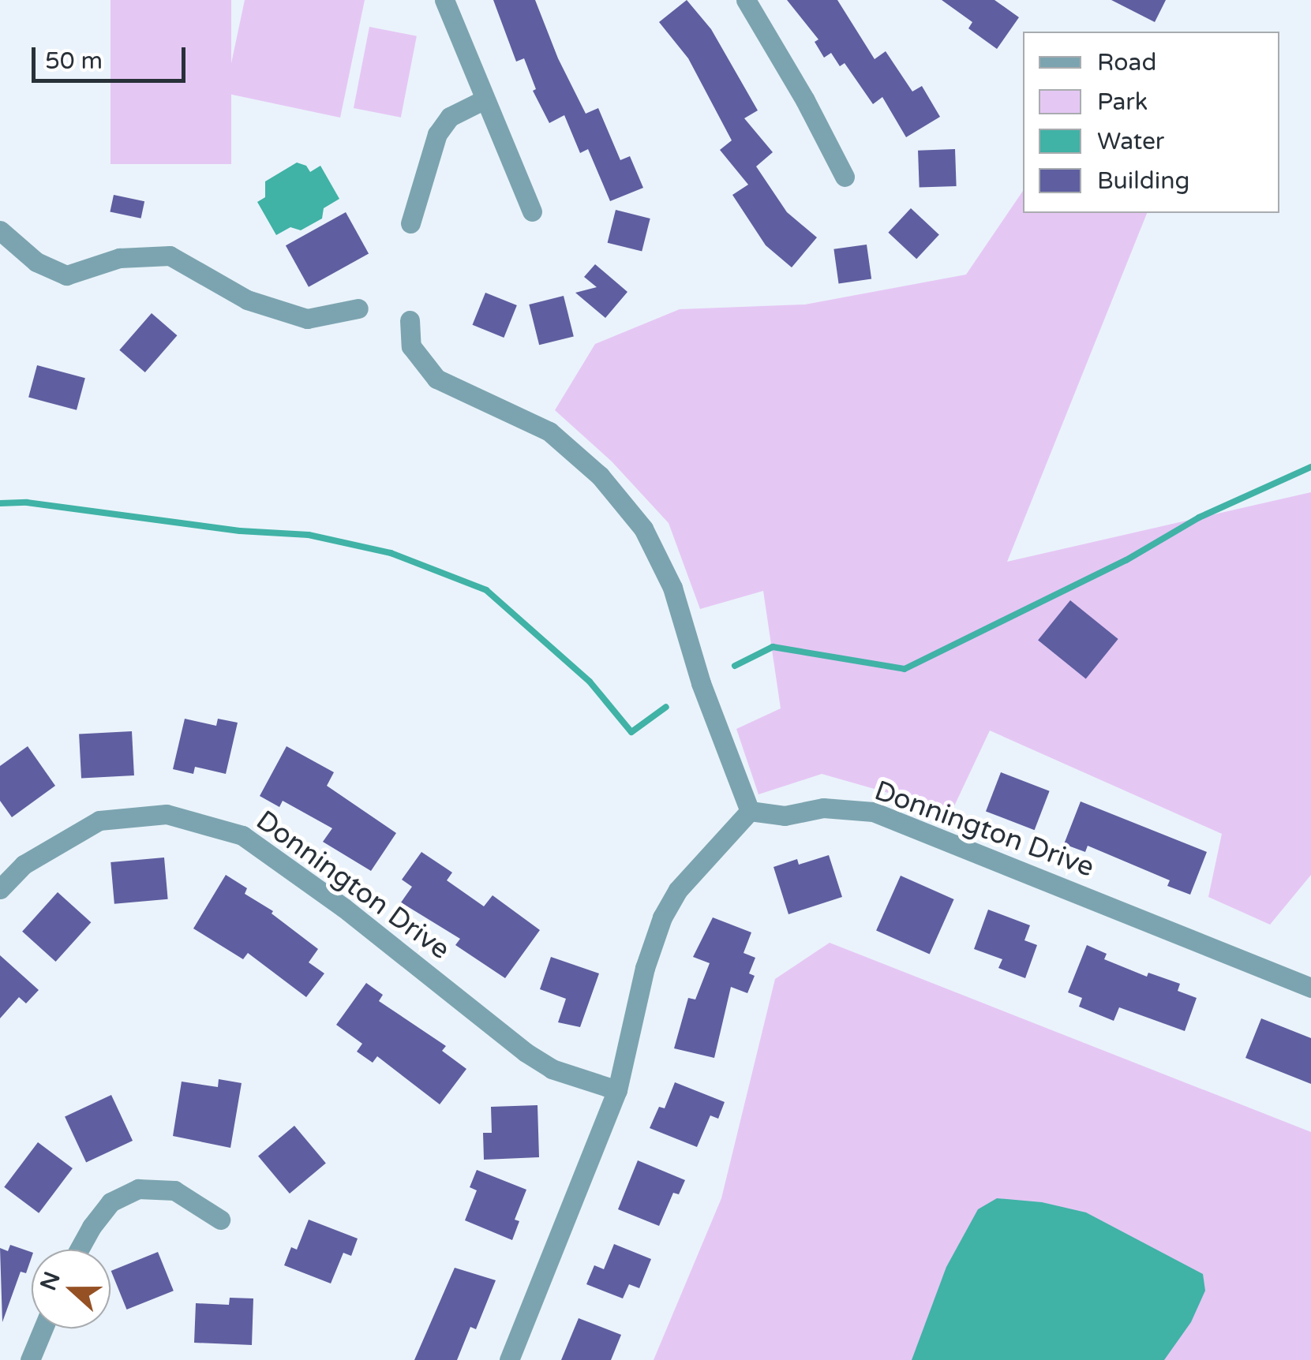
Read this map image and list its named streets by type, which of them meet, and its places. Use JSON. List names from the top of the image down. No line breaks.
{"streets":{"street":["Donnington Drive"]},"legend":["Road","Park","Water","Building"],"scale_bar":"50 m","north":"left"}
